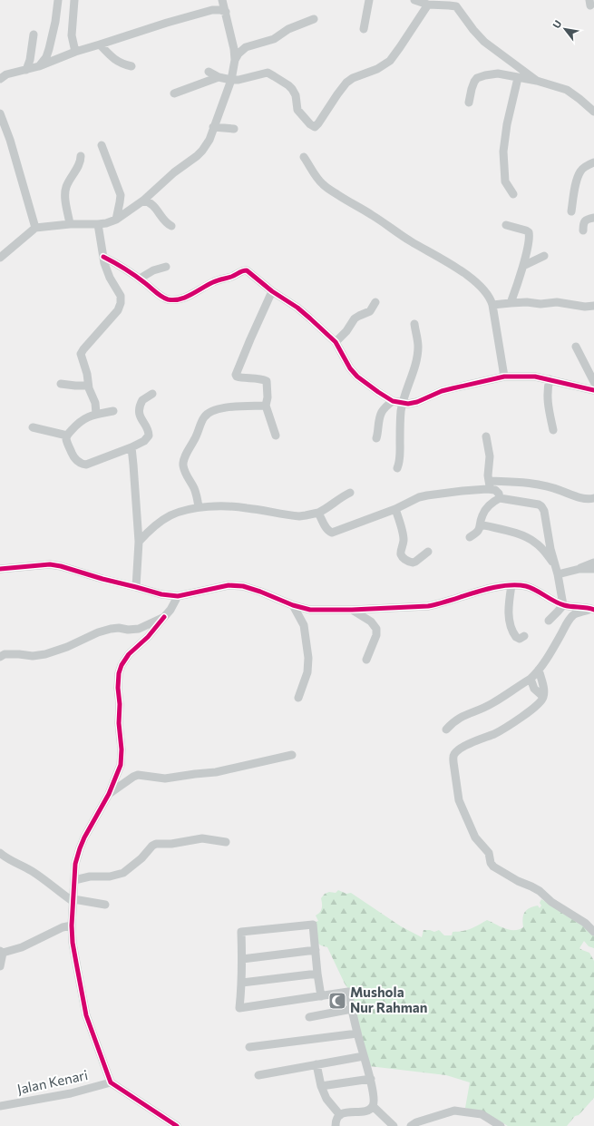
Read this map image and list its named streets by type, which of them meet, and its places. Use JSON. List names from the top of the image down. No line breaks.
{"streets":{"street":["Jalan Kenari"]},"places":{"mosque":["Mushola Nur Rahman"]},"north":"top left"}
